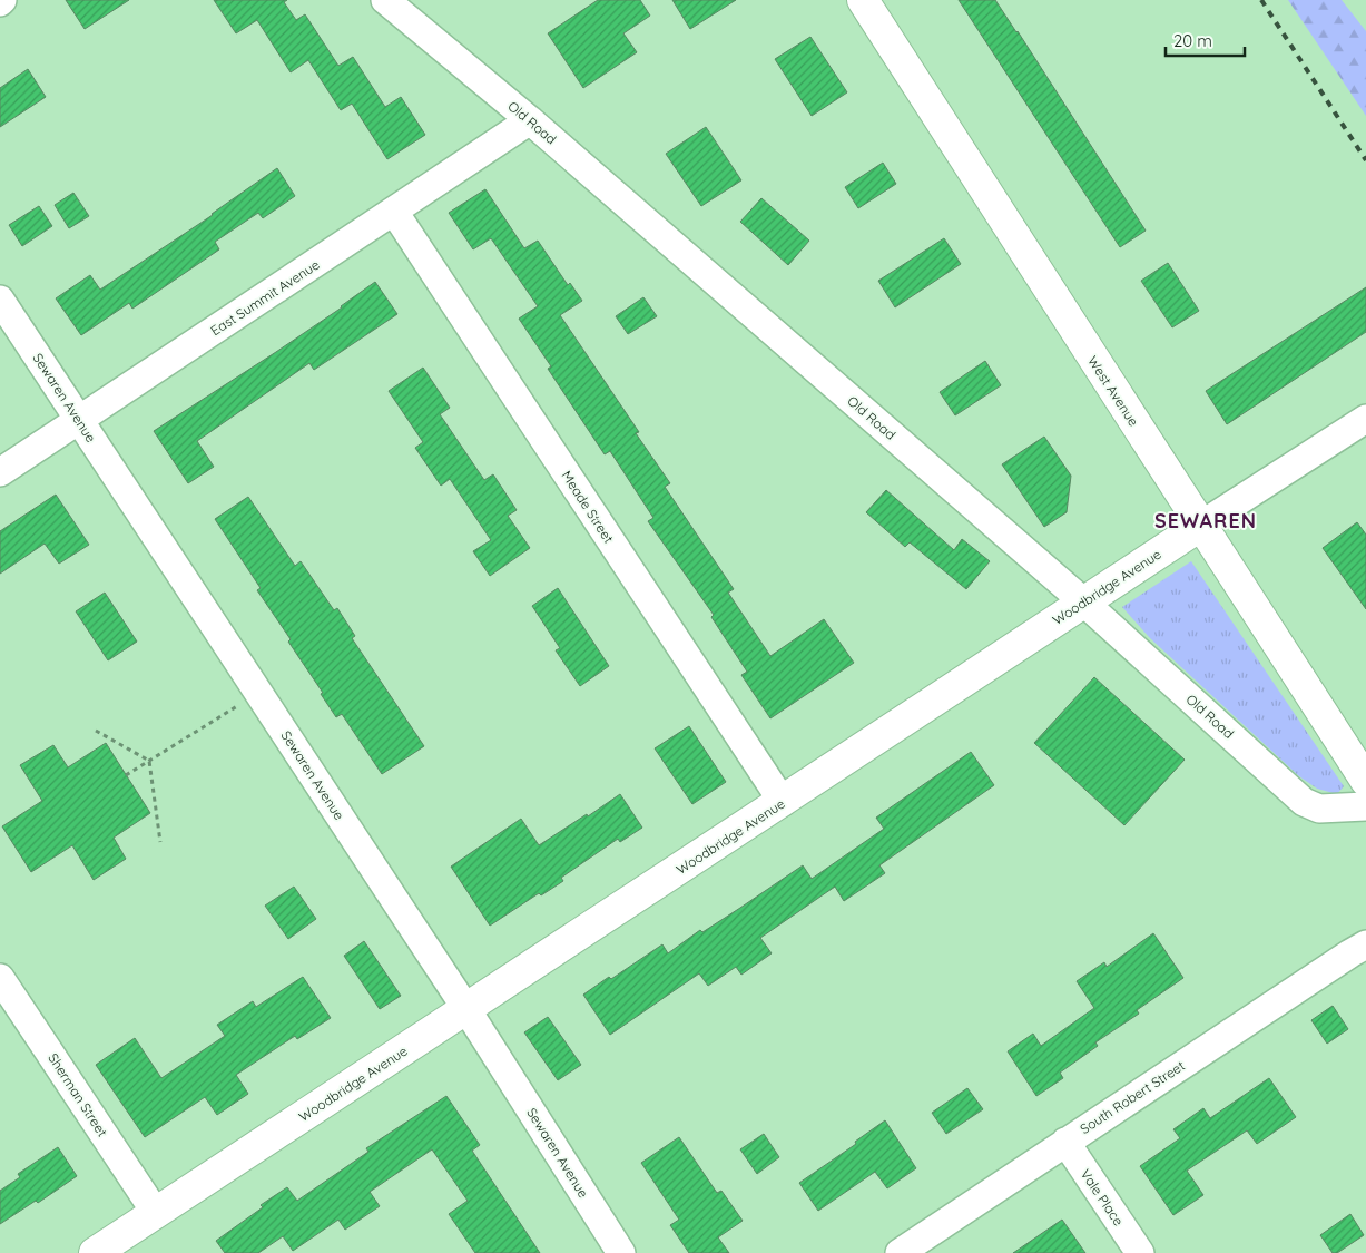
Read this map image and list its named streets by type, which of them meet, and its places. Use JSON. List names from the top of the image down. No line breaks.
{"streets":{"street":["Old Road","East Summit Avenue","West Avenue","Sewaren Avenue","Meade Street","Woodbridge Avenue","Sherman Street","South Robert Street","Vale Place"]},"crossings":[["Old Road","East Summit Avenue"],["Old Road","Woodbridge Avenue"],["East Summit Avenue","Sewaren Avenue"],["East Summit Avenue","Meade Street"],["West Avenue","Woodbridge Avenue"],["Sewaren Avenue","Woodbridge Avenue"],["Meade Street","Woodbridge Avenue"],["Woodbridge Avenue","Sherman Street"],["South Robert Street","Vale Place"]],"districts":["SEWAREN"],"scale_bar":"20 m"}
